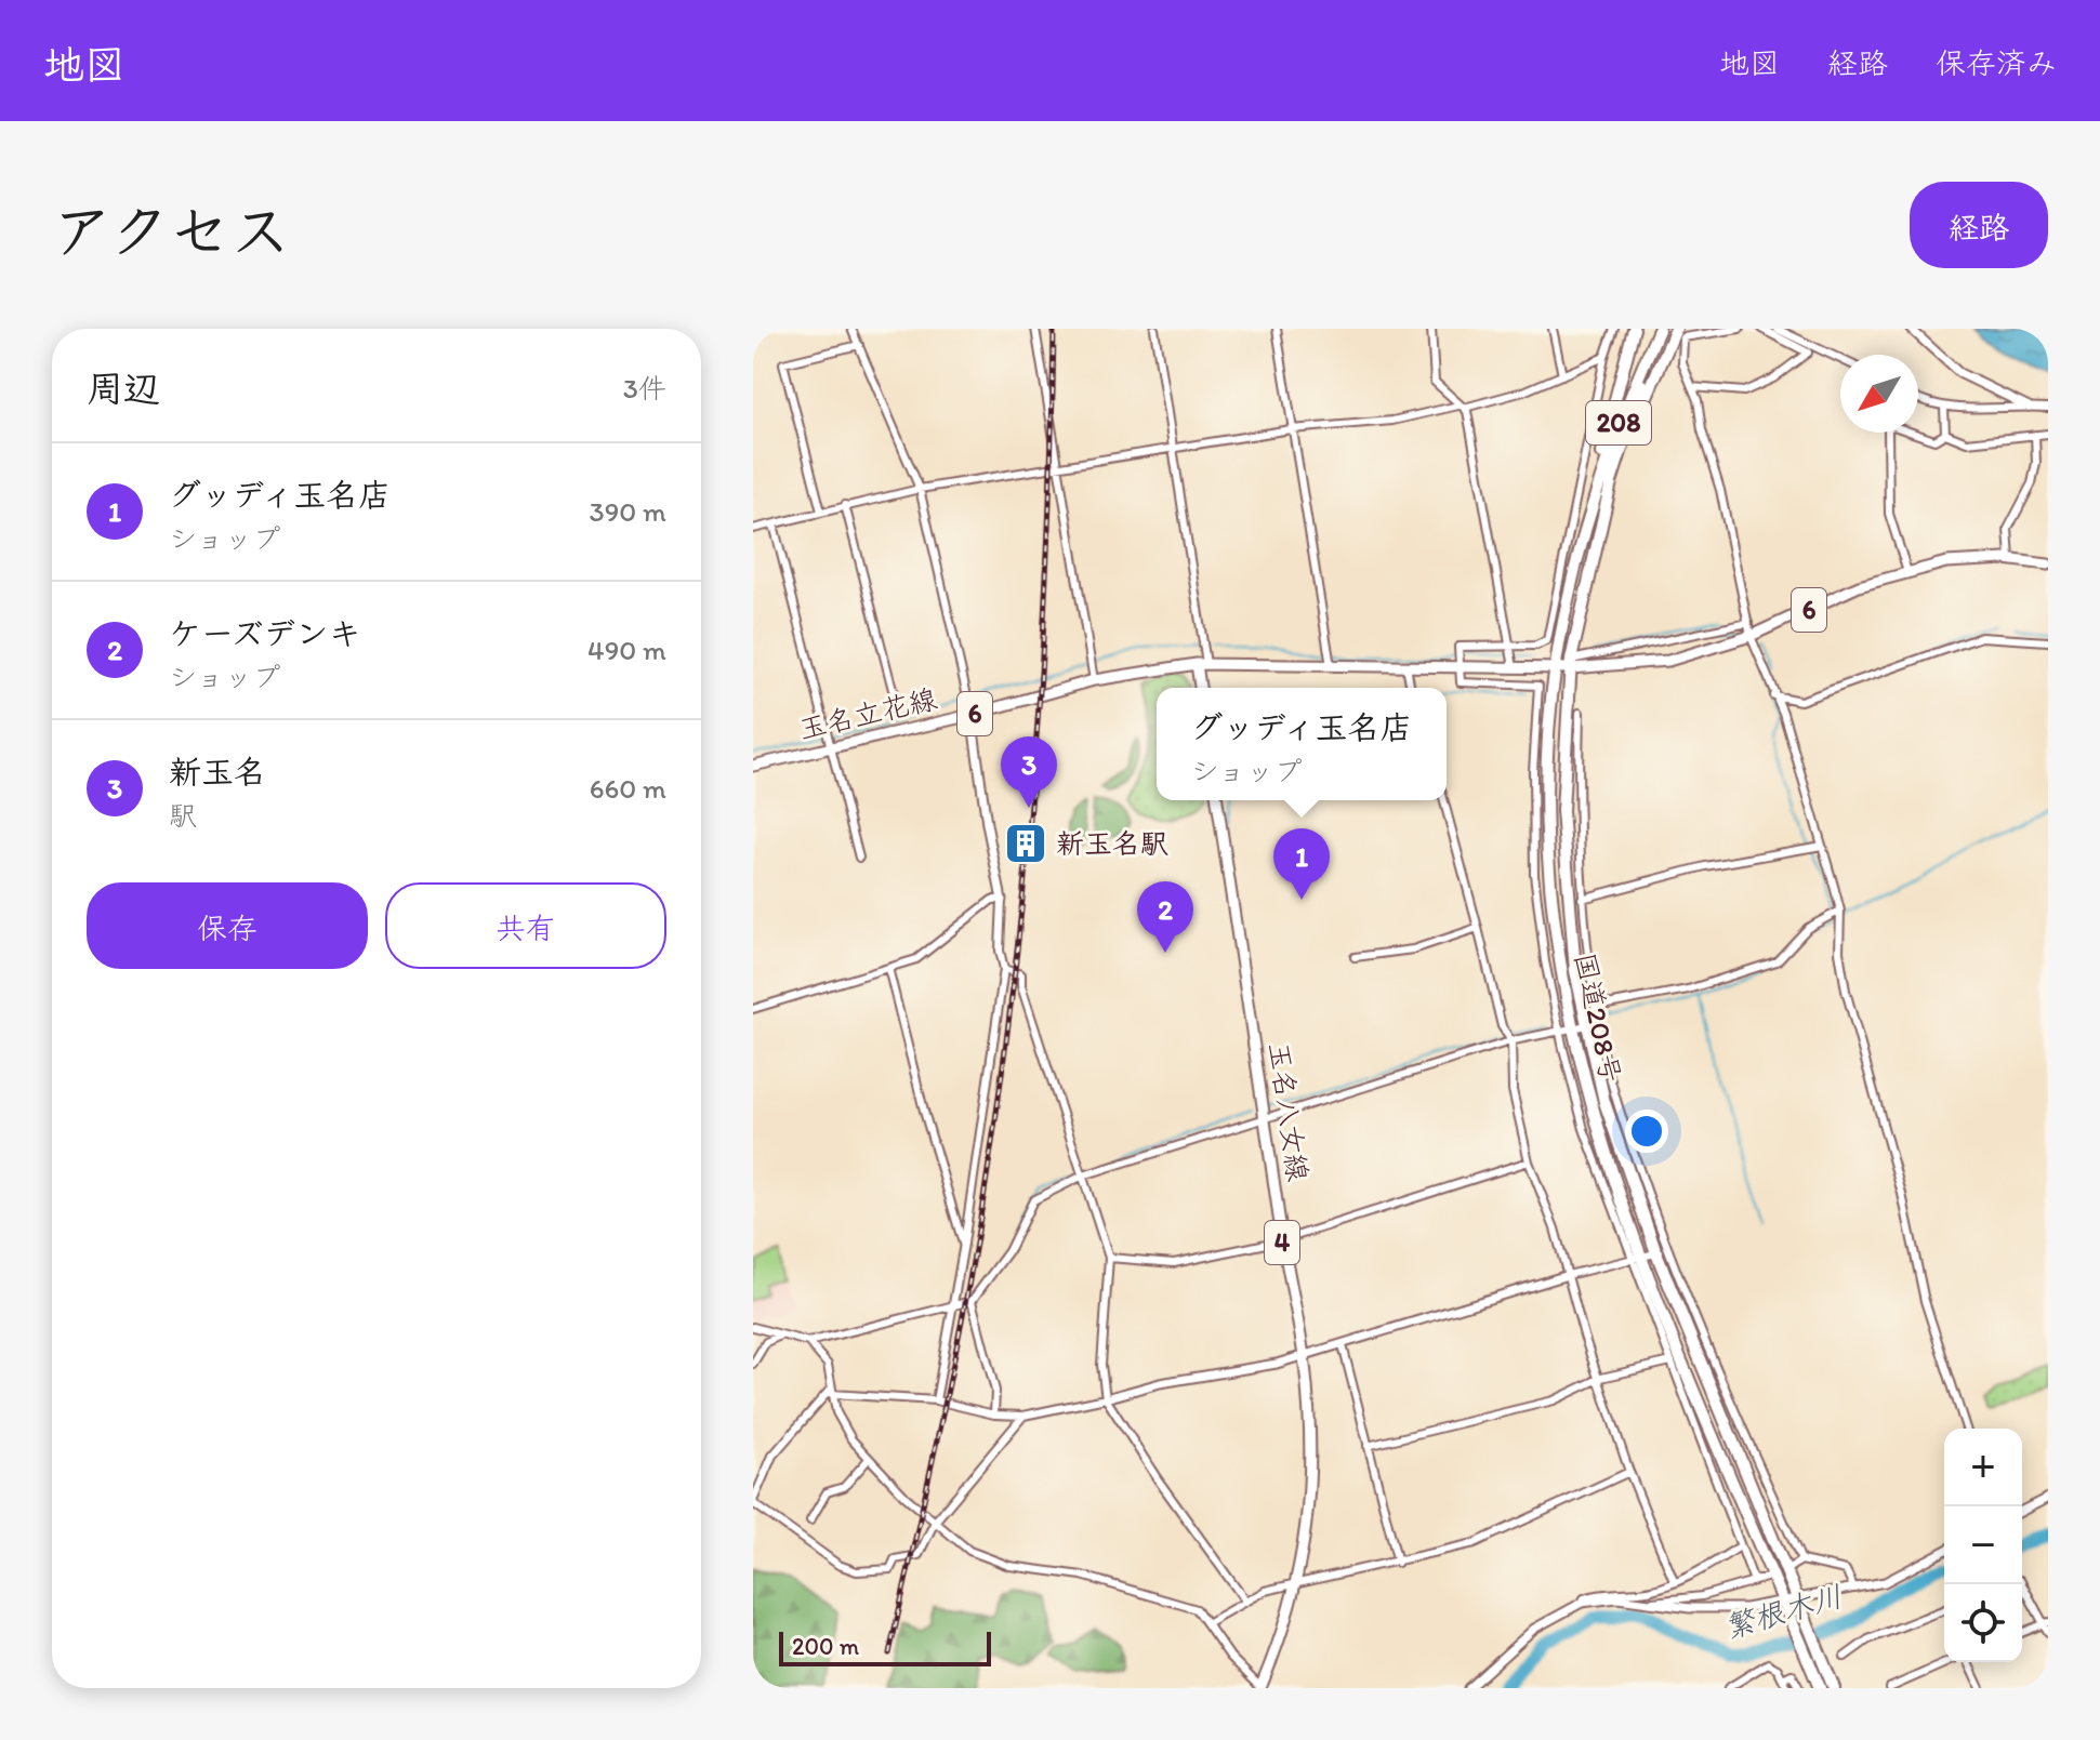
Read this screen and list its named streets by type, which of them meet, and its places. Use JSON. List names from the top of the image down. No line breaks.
{"streets":{"highway":["208","国道208号"],"main road":["6","玉名立花線","玉名八女線","4"]},"crossings":[["6","国道208号"]],"water":["繁根木川"],"places":{"building":["新玉名駅"]},"scale_bar":"200 m","north":"bottom left","page":{"header":"地図","nav":["地図","経路","保存済み"],"title":"アクセス","buttons":["経路",["保存","共有"]],"heading":["周辺","3件"],"list":[{"mark":"1","name":"グッディ玉名店","note":"ショップ","value":"390 m"},{"mark":"2","name":"ケーズデンキ","note":"ショップ","value":"490 m"},{"mark":"3","name":"新玉名","note":"駅","value":"660 m"}],"popup":["グッディ玉名店","ショップ"],"pins":["3","1","2"],"map_buttons":["+","−"],"scale":"200 m"}}
